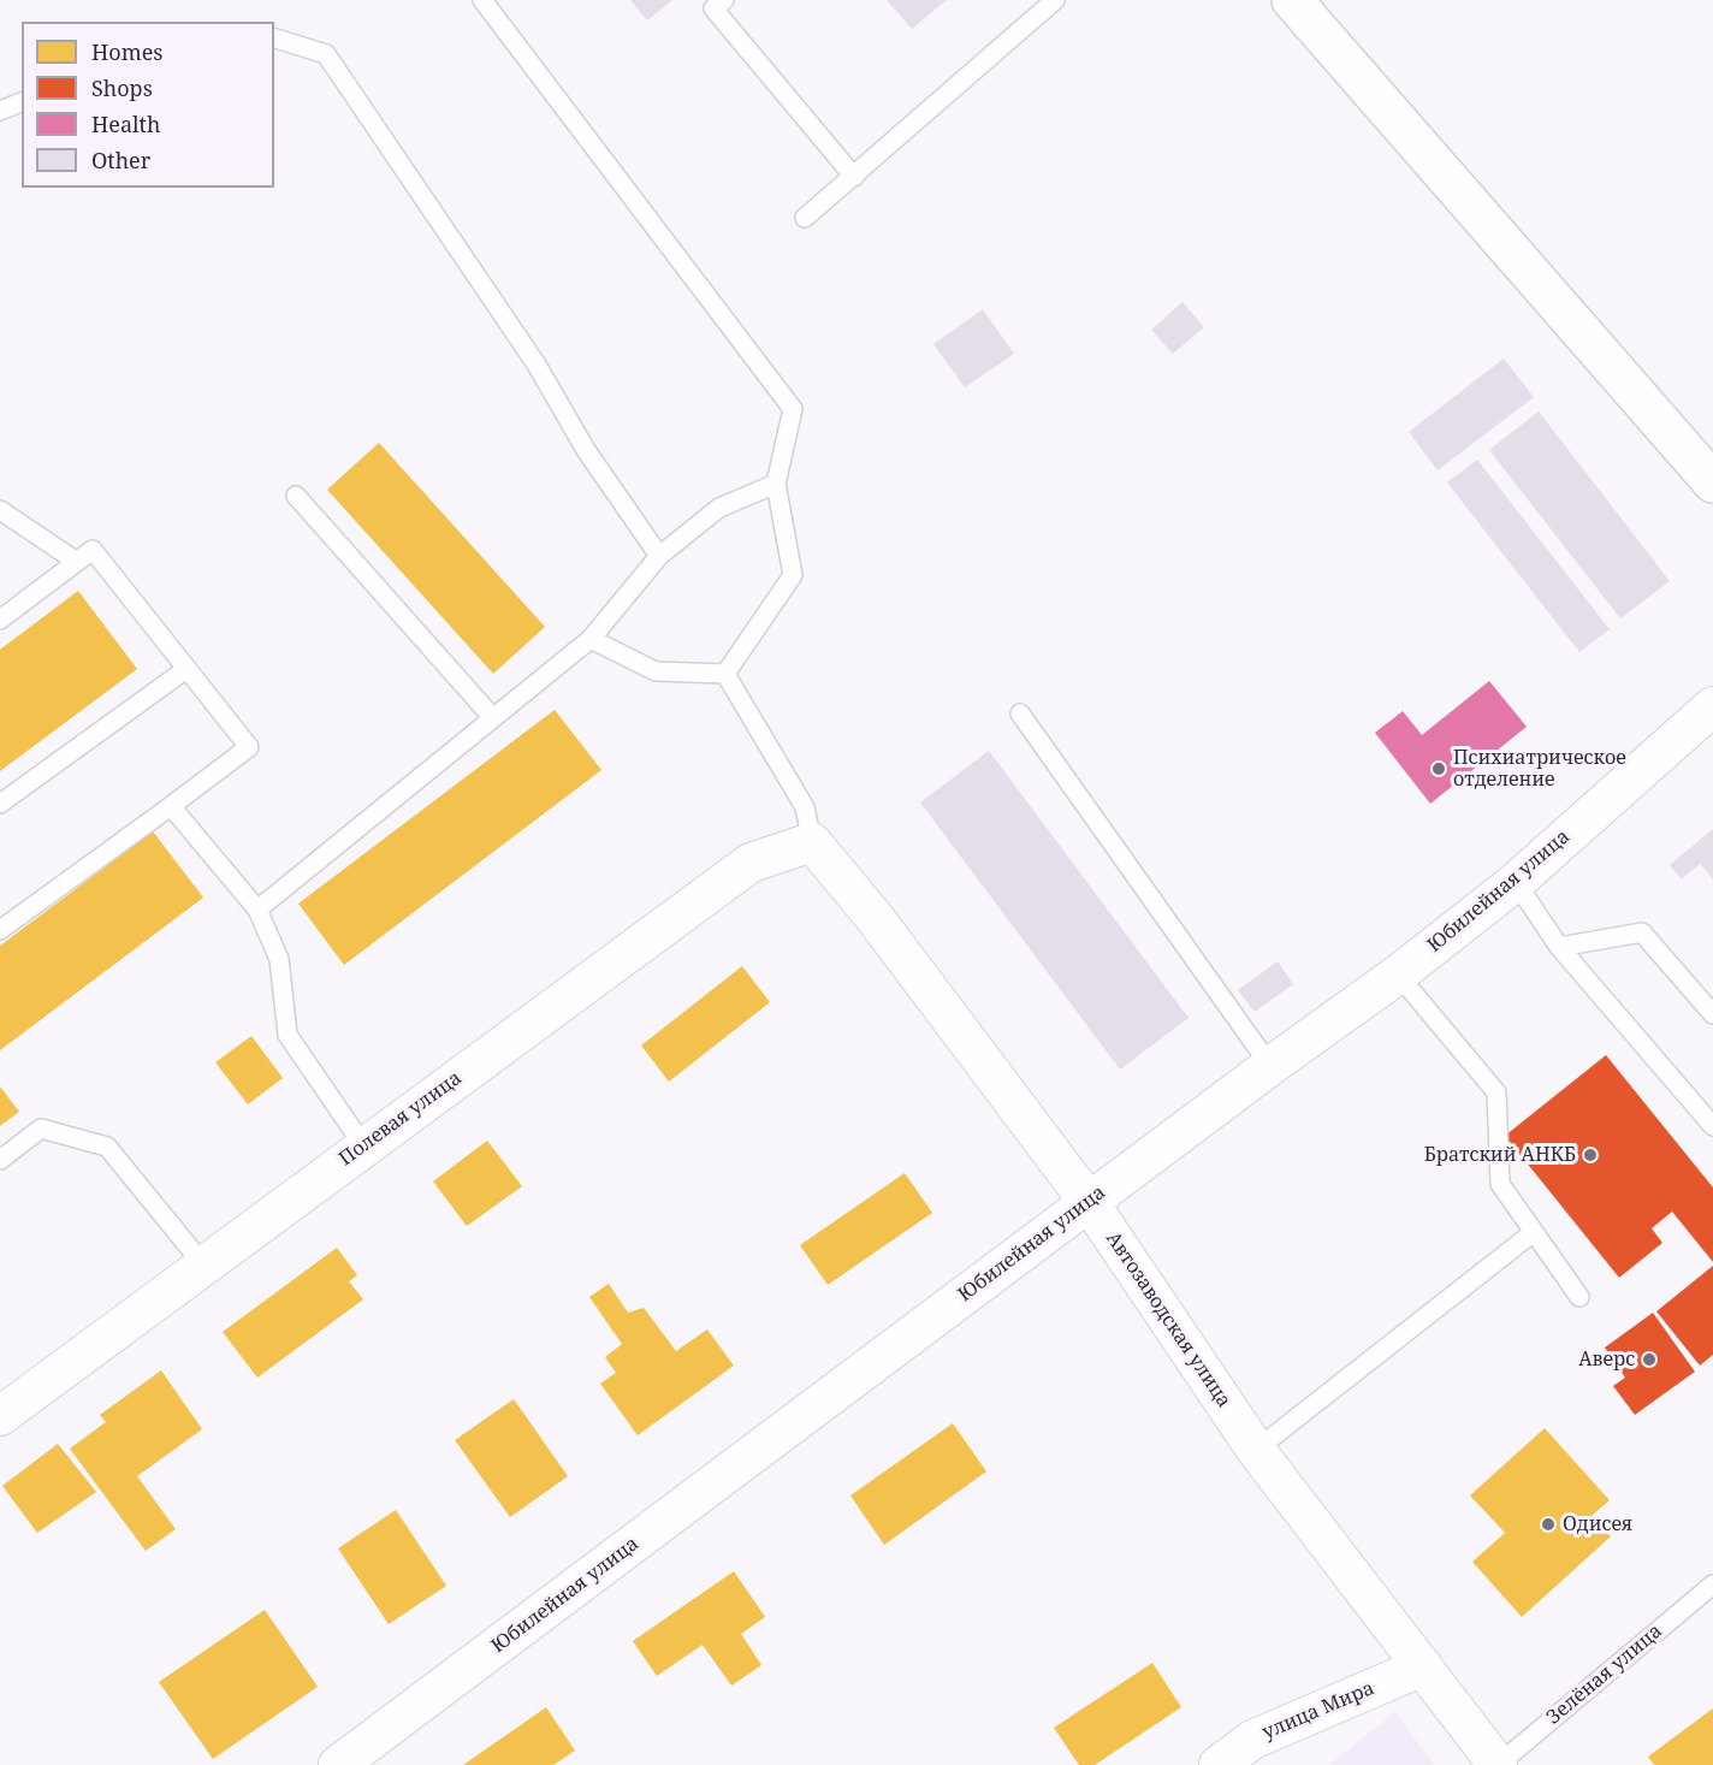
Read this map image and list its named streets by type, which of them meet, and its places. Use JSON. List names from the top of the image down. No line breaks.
{"streets":{"street":["Юбилейная улица","Полевая улица","Автозаводская улица","улица Мира"],"lane":["Зелёная улица"]},"crossings":[["Юбилейная улица","Автозаводская улица"],["Полевая улица","Автозаводская улица"],["Автозаводская улица","Зелёная улица"],["Автозаводская улица","улица Мира"]],"places":["Психиатрическое отделение","Братский АНКБ","Аверс","Одисея"],"legend":["Homes","Shops","Health","Other"]}
